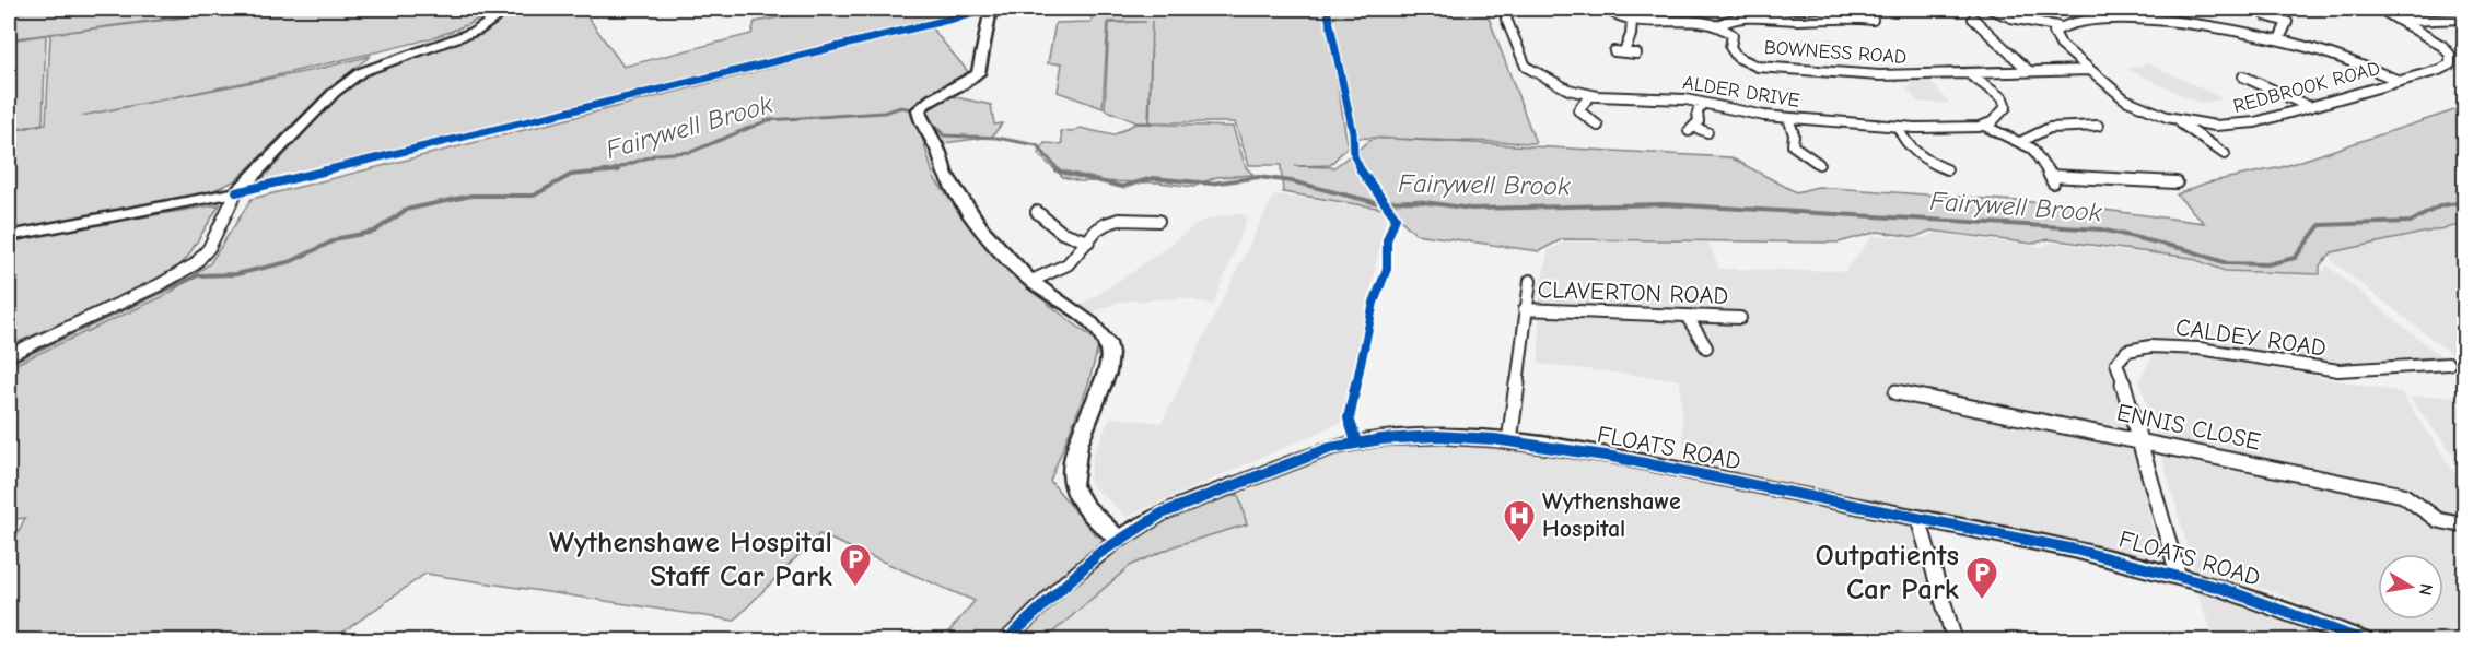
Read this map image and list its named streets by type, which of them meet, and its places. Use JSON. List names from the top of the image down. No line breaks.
{"streets":{"street":["BOWNESS ROAD","REDBROOK ROAD","ALDER DRIVE","CLAVERTON ROAD","CALDEY ROAD","ENNIS CLOSE","FLOATS ROAD"]},"crossings":[["BOWNESS ROAD","REDBROOK ROAD"],["CLAVERTON ROAD","FLOATS ROAD"],["CALDEY ROAD","ENNIS CLOSE"],["CALDEY ROAD","FLOATS ROAD"]],"water":["Fairywell Brook"],"places":{"hospital":["Wythenshawe Hospital"],"parking":["Wythenshawe Hospital Staff Car Park","Outpatients Car Park"]},"north":"right"}
